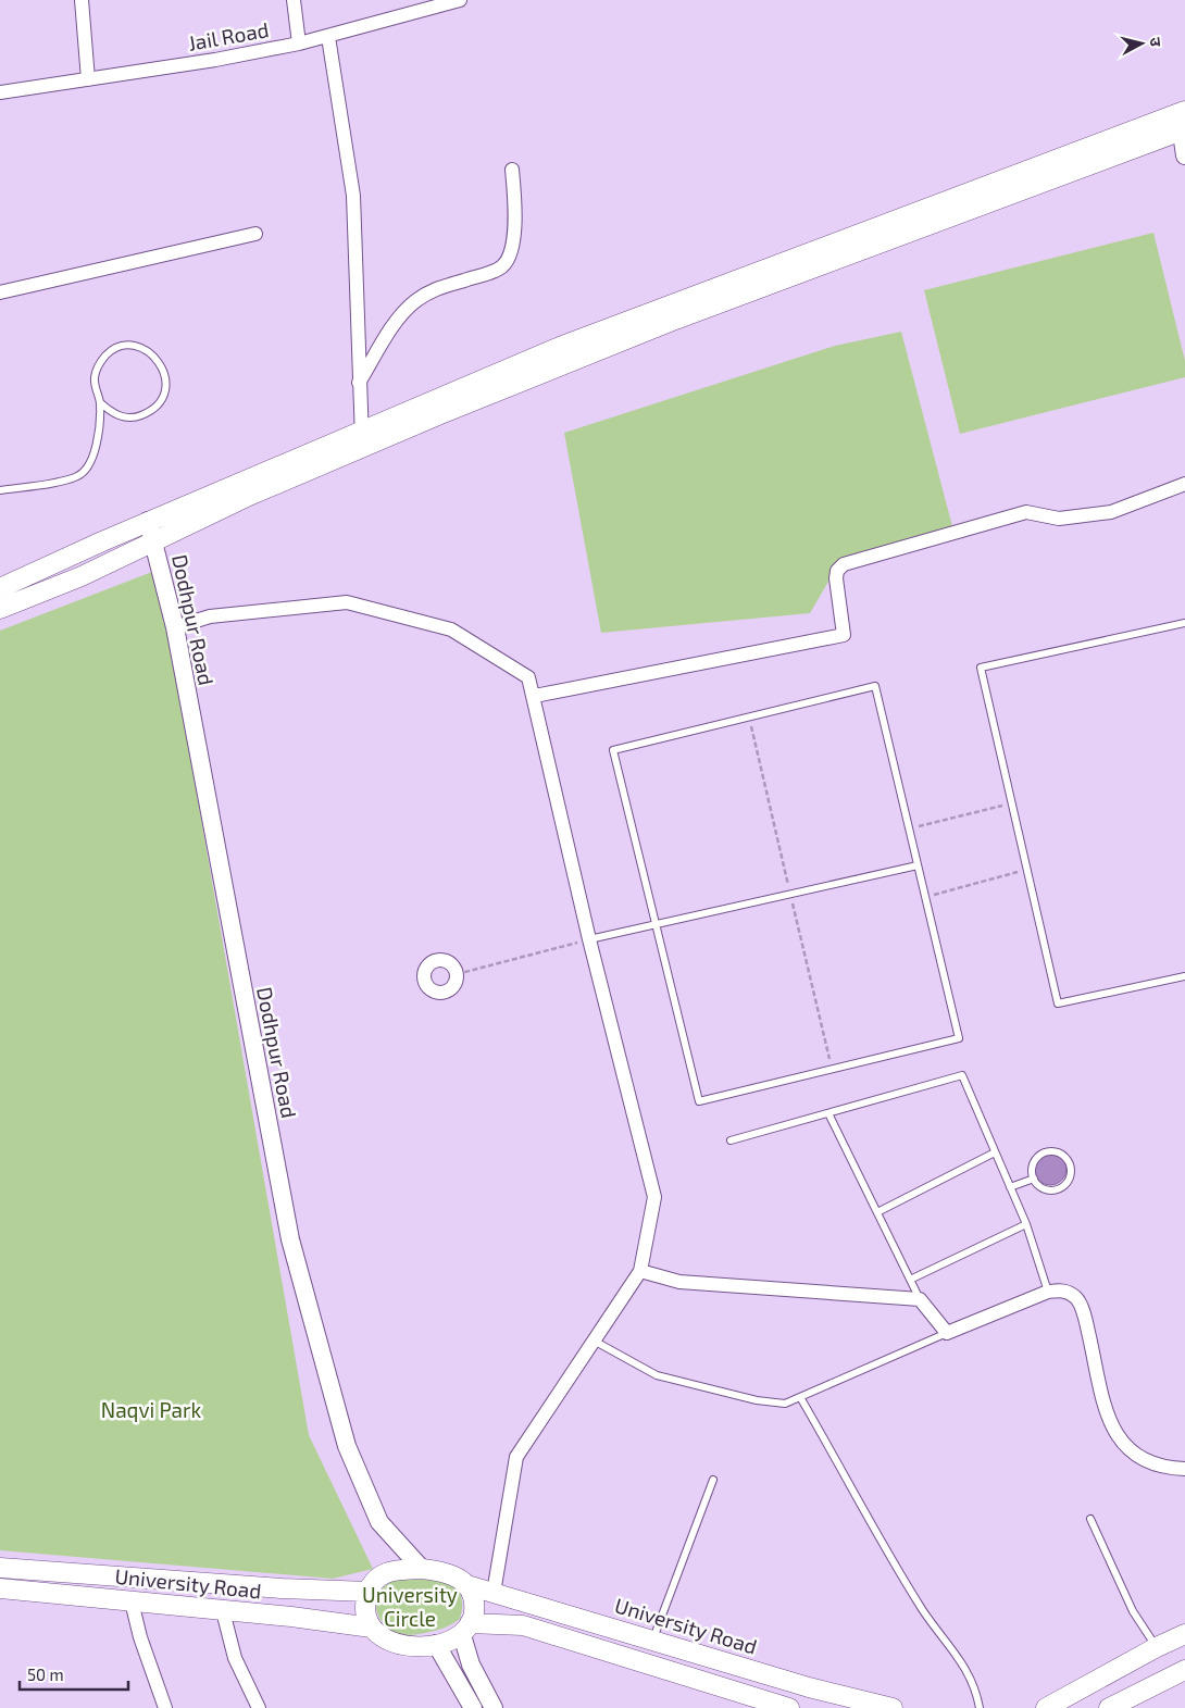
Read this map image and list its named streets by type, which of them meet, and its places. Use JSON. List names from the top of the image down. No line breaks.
{"streets":{"main road":["University Road"],"street":["Jail Road","Dodhpur Road"]},"crossings":[["Dodhpur Road","University Road"]],"parks":["Naqvi Park","University Circle"],"scale_bar":"50 m","north":"right"}
